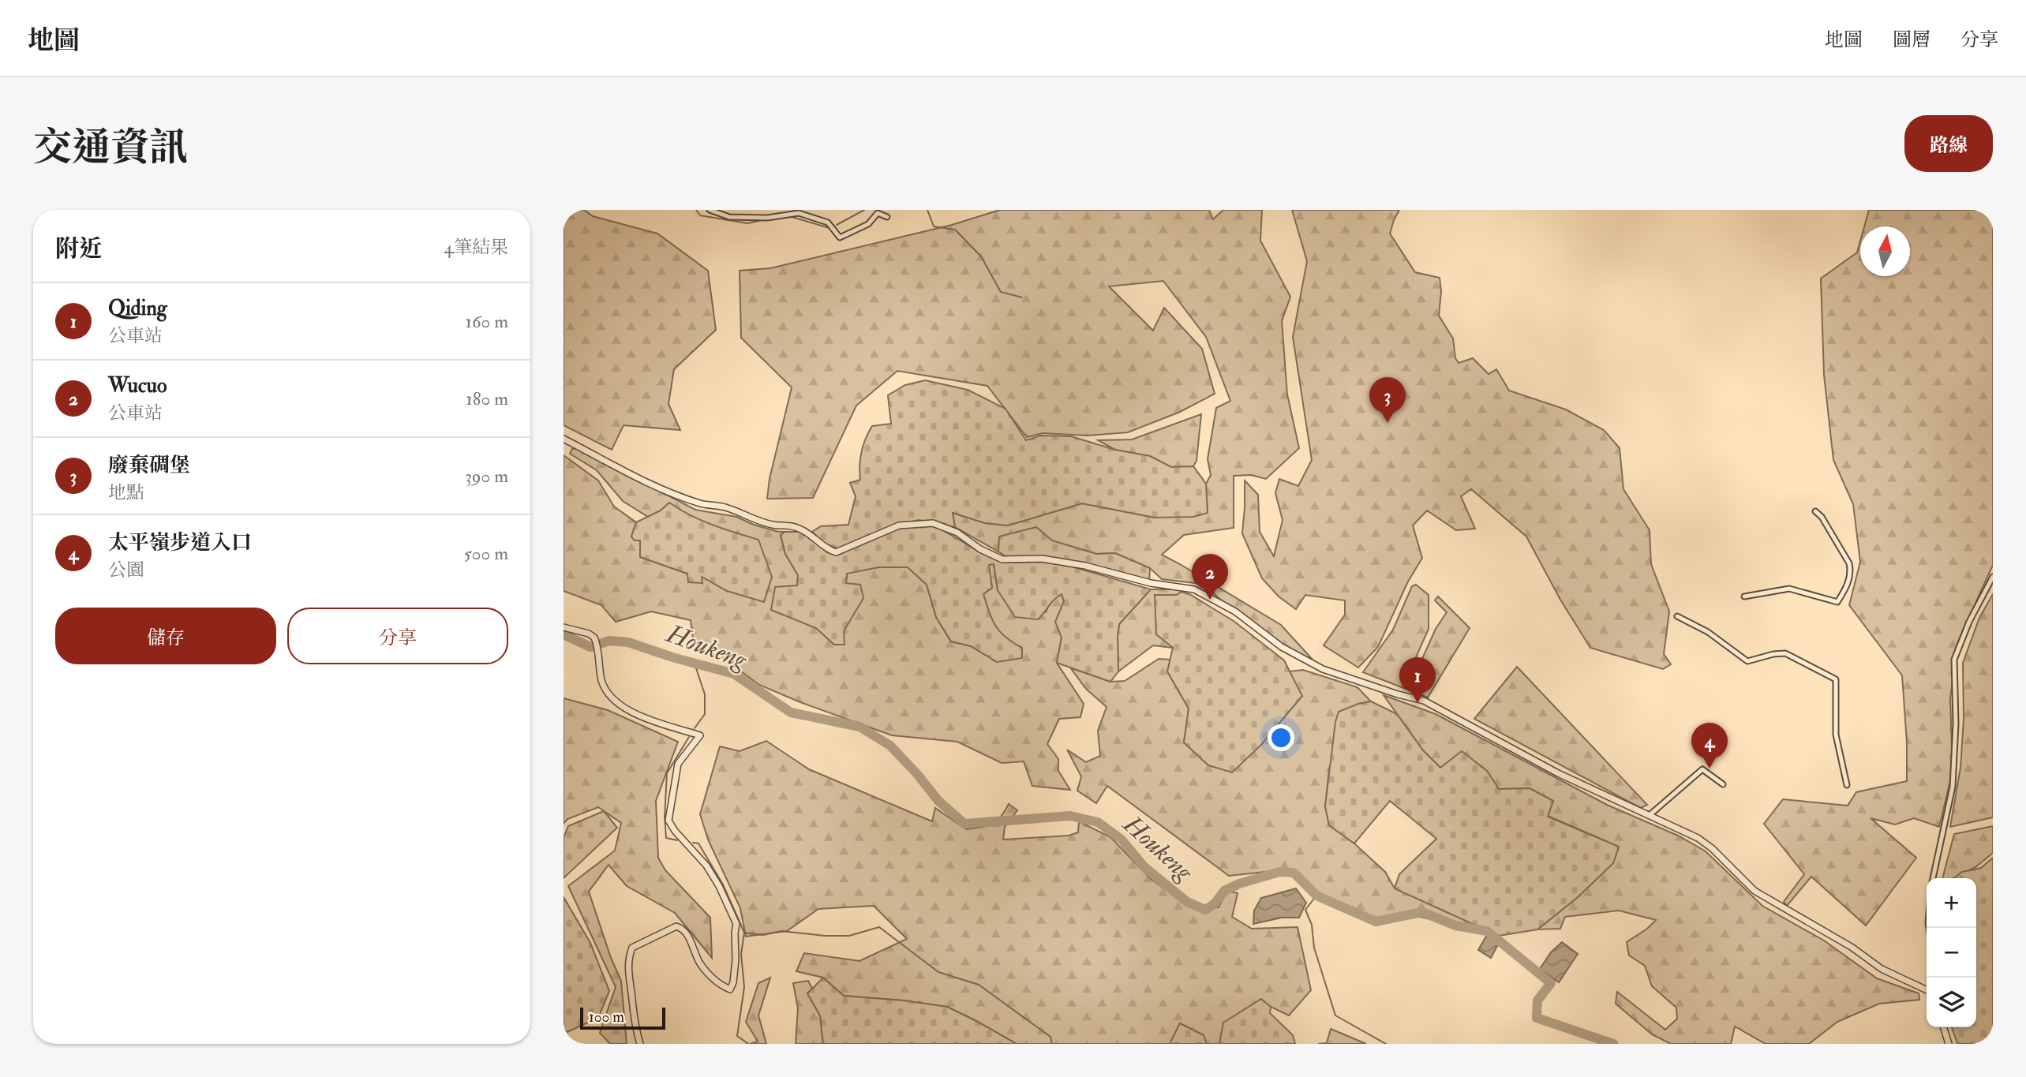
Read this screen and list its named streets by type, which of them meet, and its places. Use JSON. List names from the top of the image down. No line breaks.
{"water":["Houkeng"],"scale_bar":"100 m","north":"top","page":{"header":"地圖","nav":["地圖","圖層","分享"],"buttons":["路線",["儲存","分享"]],"title":"交通資訊","heading":["附近","4筆結果"],"list":[{"mark":"1","name":"Qiding","note":"公車站","value":"160 m"},{"mark":"2","name":"Wucuo","note":"公車站","value":"180 m"},{"mark":"3","name":"廢棄碉堡","note":"地點","value":"390 m"},{"mark":"4","name":"太平嶺步道入口","note":"公園","value":"500 m"}],"pins":["3","2","1","4"],"map_buttons":["+","−"],"scale":"100 m"}}
